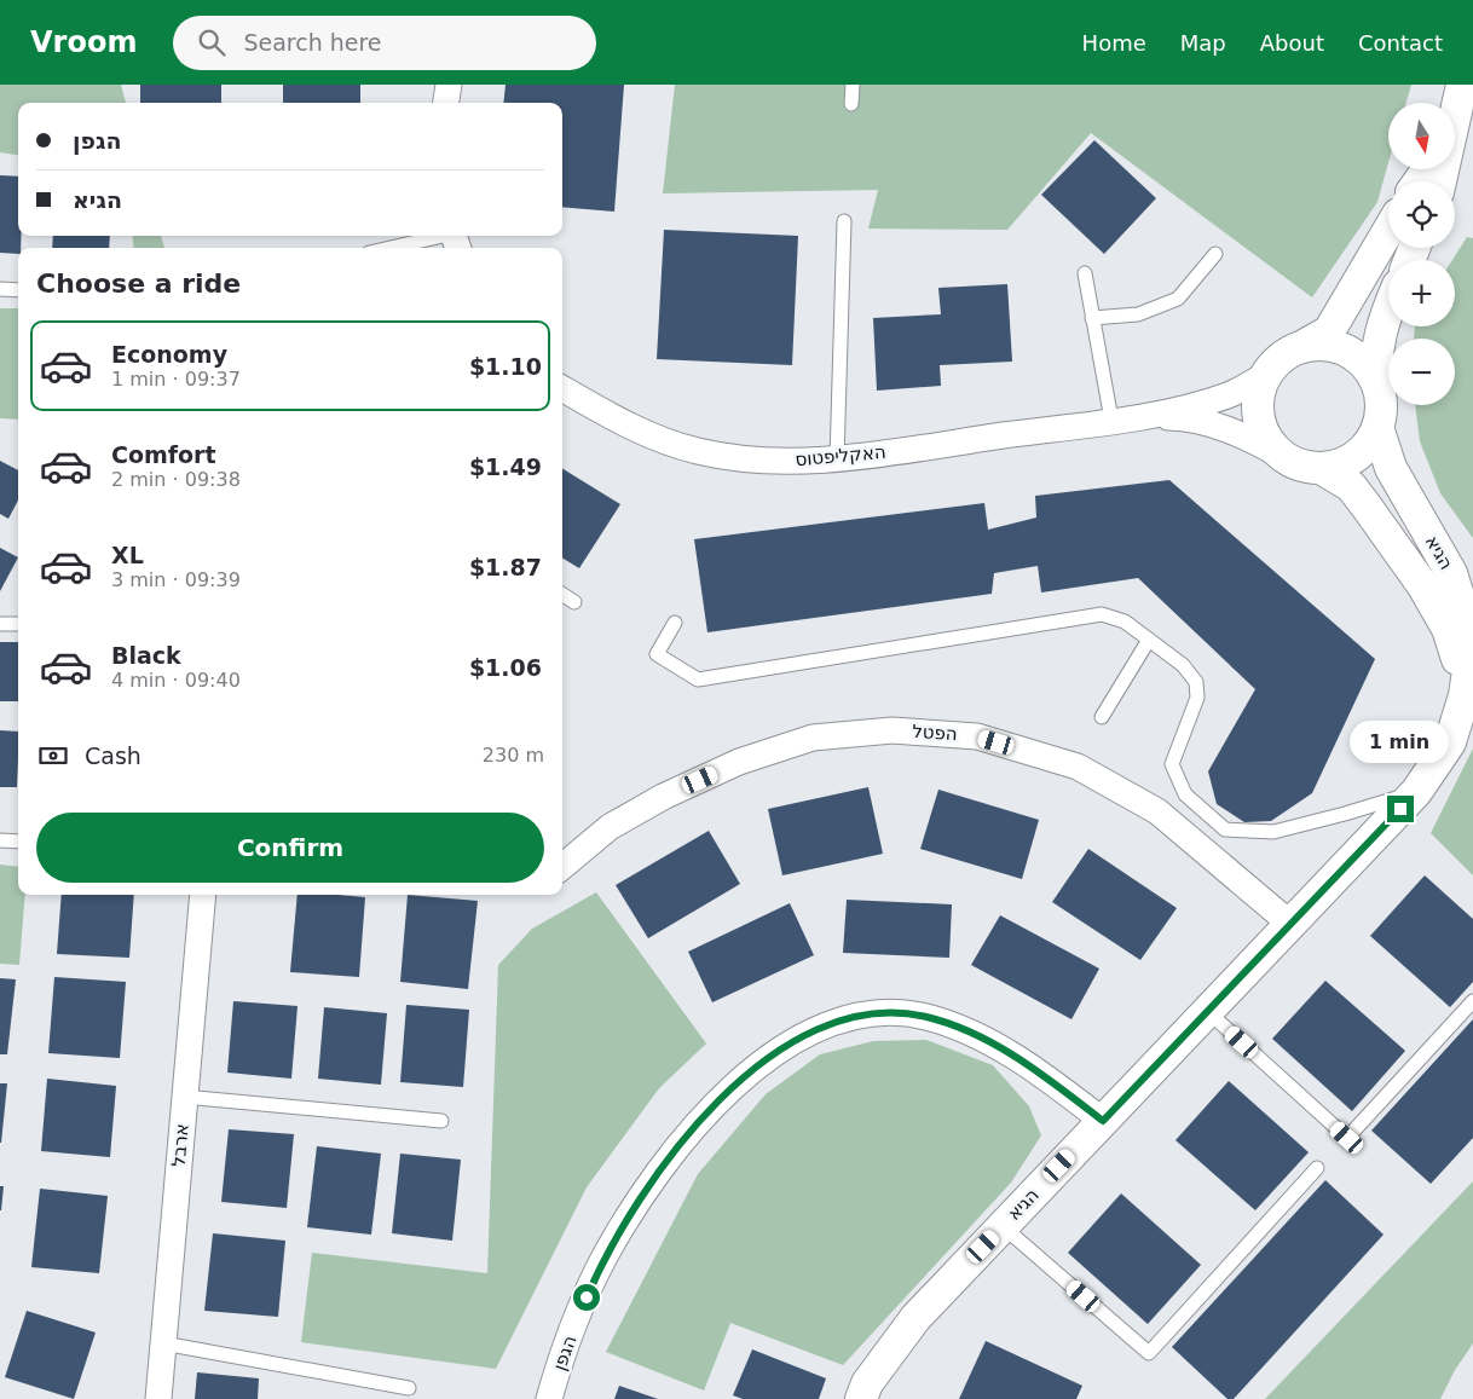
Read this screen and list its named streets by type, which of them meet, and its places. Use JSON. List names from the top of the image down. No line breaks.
{"streets":{"street":["האקליפטוס","הגיא","הפטל","ארבל","הגפן"]},"crossings":[["האקליפטוס","הגיא"],["הגיא","הפטל"],["הגיא","הגפן"]],"north":"bottom","page":{"header":"Vroom","search":"Search here","nav":["Home","Map","About","Contact"],"map_buttons":["+","−"],"banner":["הגפן","הגיא"],"heading":"Choose a ride","list":[{"name":"Economy","note":"1 min · 09:37","value":"$1.10"},{"name":"Comfort","note":"2 min · 09:38","value":"$1.49"},{"name":"XL","note":"3 min · 09:39","value":"$1.87"},{"name":"Black","note":"4 min · 09:40","value":"$1.06"}],"bubble":"1 min","pay":["Cash","230 m"],"buttons":"Confirm"}}
